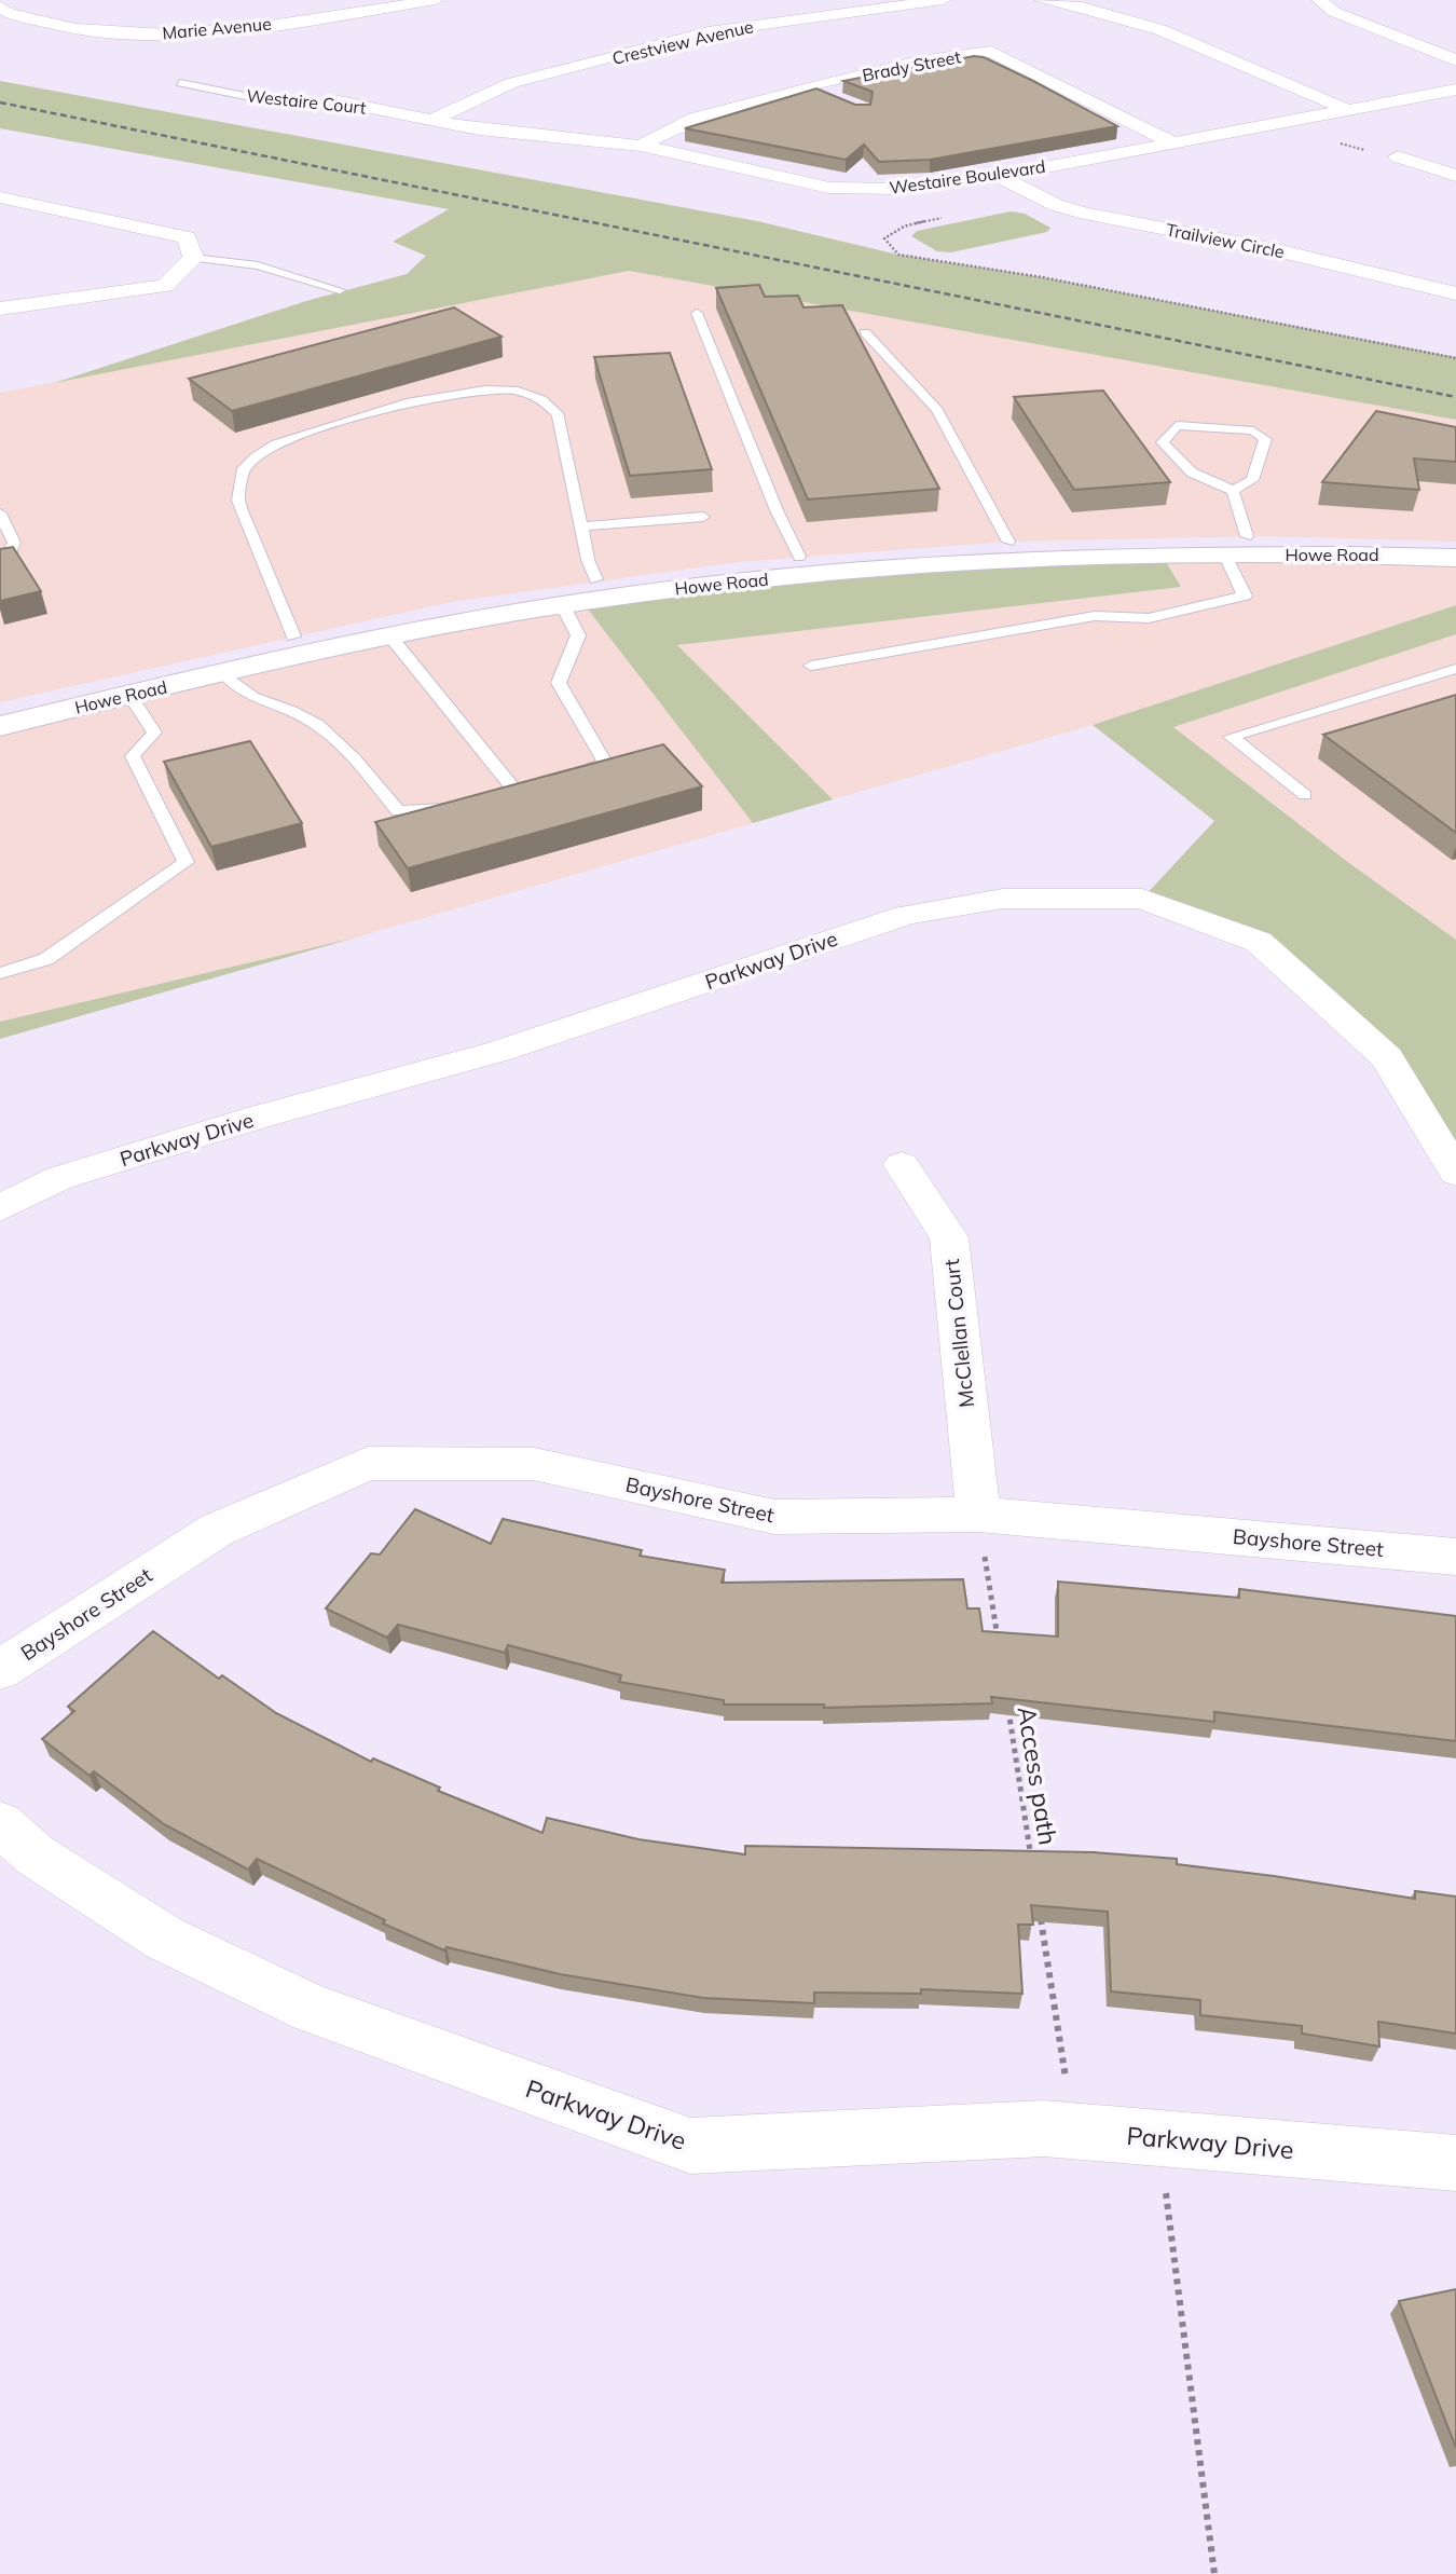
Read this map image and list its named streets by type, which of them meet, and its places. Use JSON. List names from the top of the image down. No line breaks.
{"streets":{"street":["Marie Avenue","Crestview Avenue","Brady Street","Westaire Court","Westaire Boulevard","Trailview Circle","Howe Road","Parkway Drive","McClellan Court","Bayshore Street"],"path":["Access path"]},"crossings":[["Crestview Avenue","Westaire Court"],["Crestview Avenue","Westaire Boulevard"],["Brady Street","Westaire Boulevard"],["Westaire Court","Westaire Boulevard"],["Westaire Boulevard","Trailview Circle"],["McClellan Court","Bayshore Street"]]}
